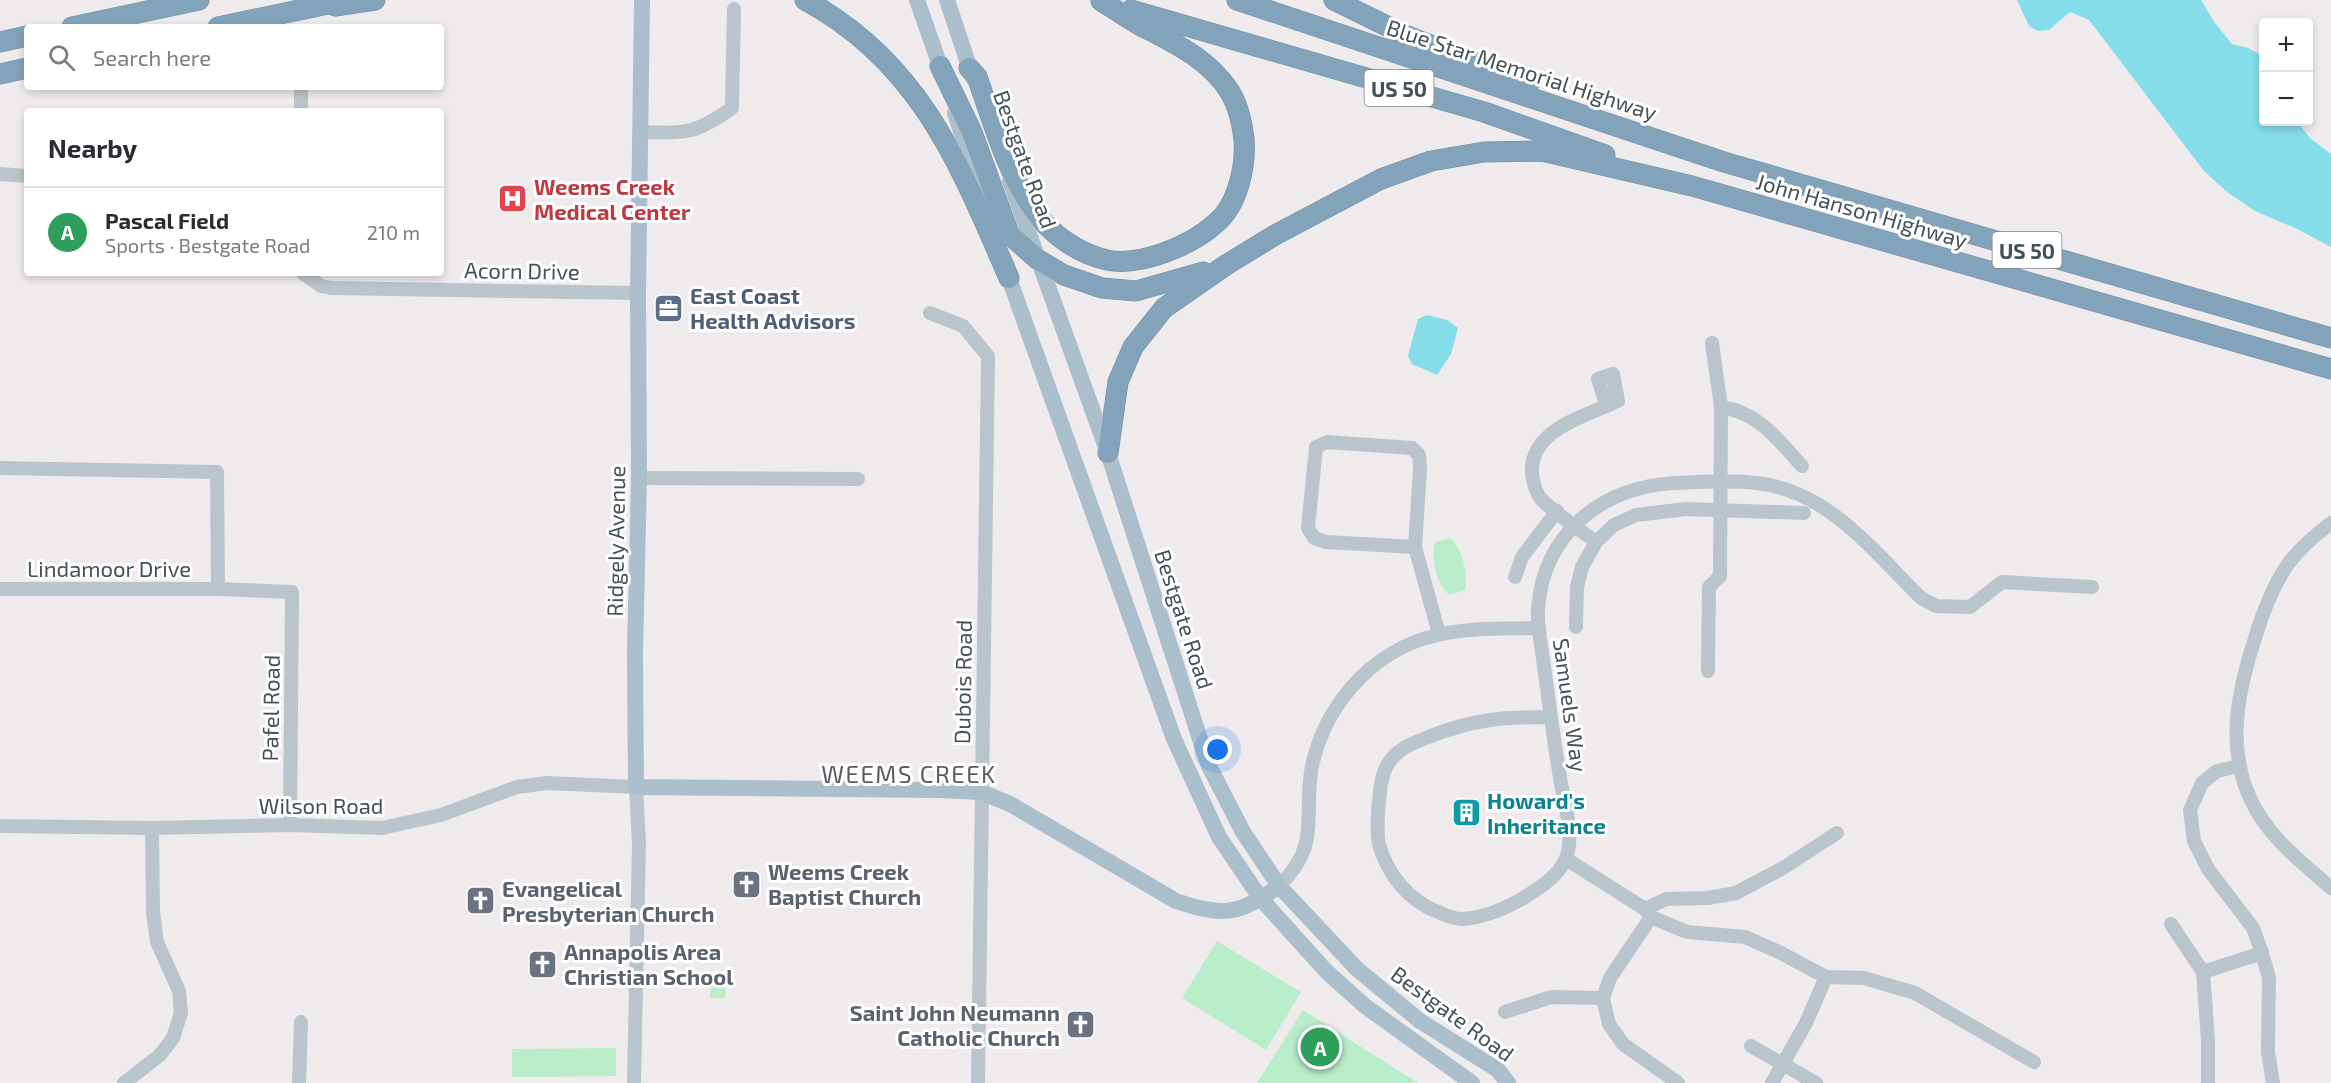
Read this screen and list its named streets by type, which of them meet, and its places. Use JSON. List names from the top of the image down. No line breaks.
{"streets":{"highway":["Blue Star Memorial Highway","US 50","John Hanson Highway"],"main road":["Bestgate Road","Ridgely Avenue"],"street":["Acorn Drive","Lindamoor Drive","Dubois Road","Samuels Way","Pafel Road","Wilson Road"]},"crossings":[["Blue Star Memorial Highway","John Hanson Highway"],["US 50","John Hanson Highway"],["Acorn Drive","Ridgely Avenue"],["Ridgely Avenue","Wilson Road"],["Lindamoor Drive","Pafel Road"],["Pafel Road","Wilson Road"]],"districts":["WEEMS CREEK"],"places":{"hospital":["Weems Creek Medical Center"],"office":["East Coast Health Advisors"],"building":["Howard's Inheritance"],"church":["Weems Creek Baptist Church","Evangelical Presbyterian Church","Annapolis Area Christian School","Saint John Neumann Catholic Church"]},"page":{"map_buttons":["+","−"],"search":"Search here","heading":"Nearby","list":[{"mark":"A","name":"Pascal Field","note":"Sports · Bestgate Road","value":"210 m"}],"pins":"A"}}
